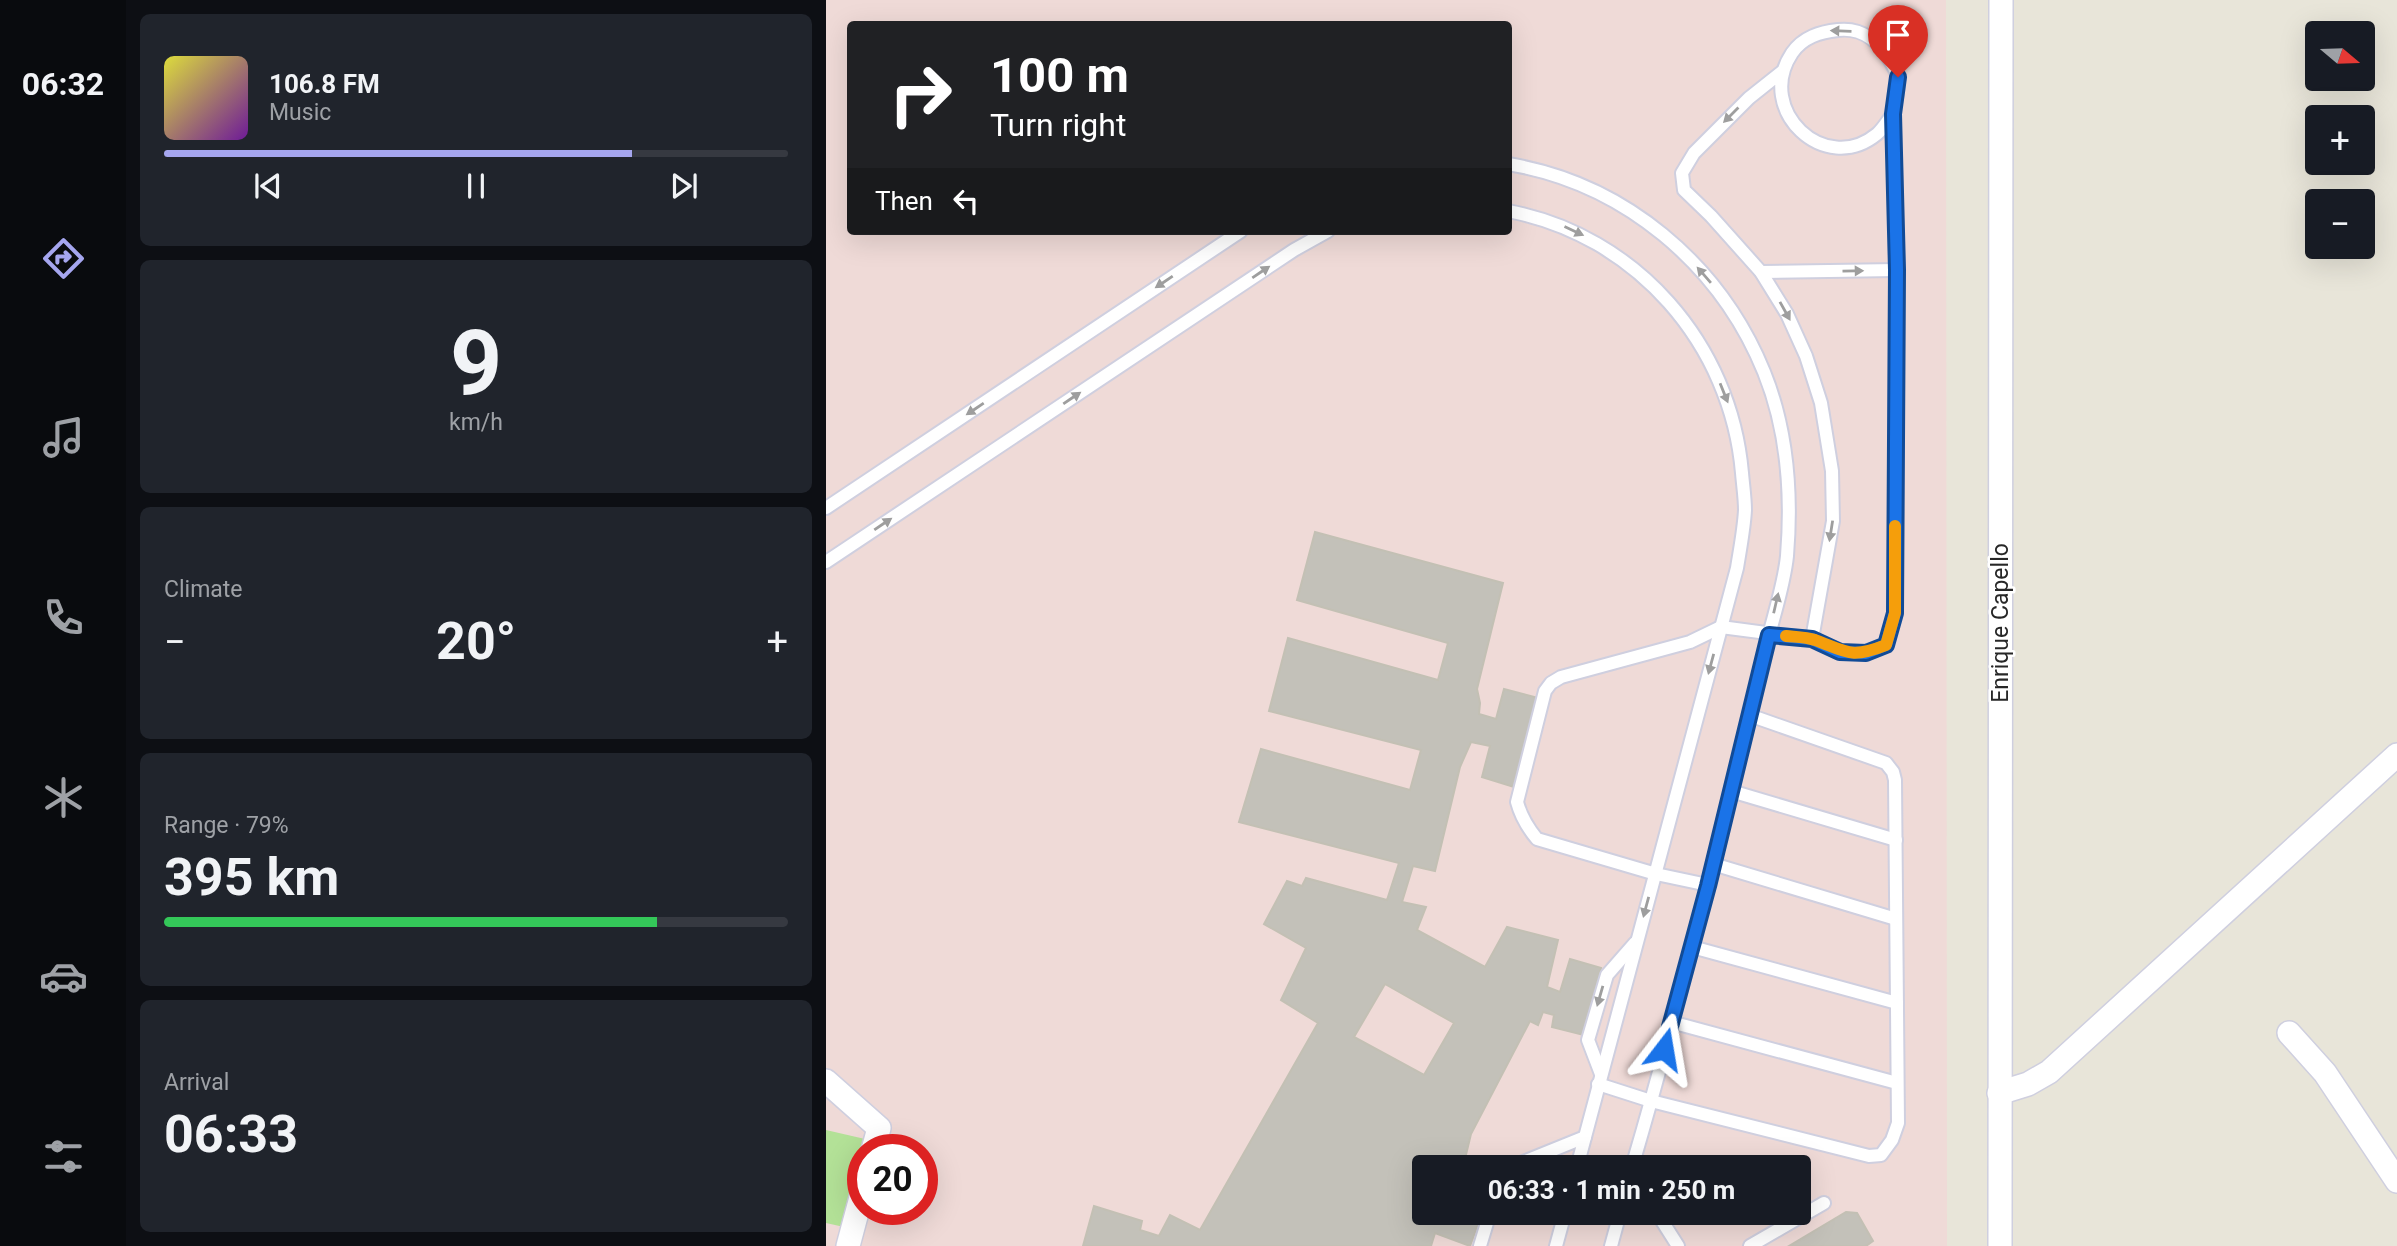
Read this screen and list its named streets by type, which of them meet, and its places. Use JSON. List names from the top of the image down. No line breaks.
{"streets":{"street":["Enrique Capello"]},"north":"right","page":{"tabs":"06:32","map_buttons":["+","−"],"turn":["100 m","Turn right"],"song":["106.8 FM","Music"],"then":"Then","tile":[["9","km/h"],"Climate",["Range · 79%","395 km"],["Arrival","06:33"]],"heat":["−","20°","+"],"limit":"20","trip":"06:33 · 1 min · 250 m"}}
